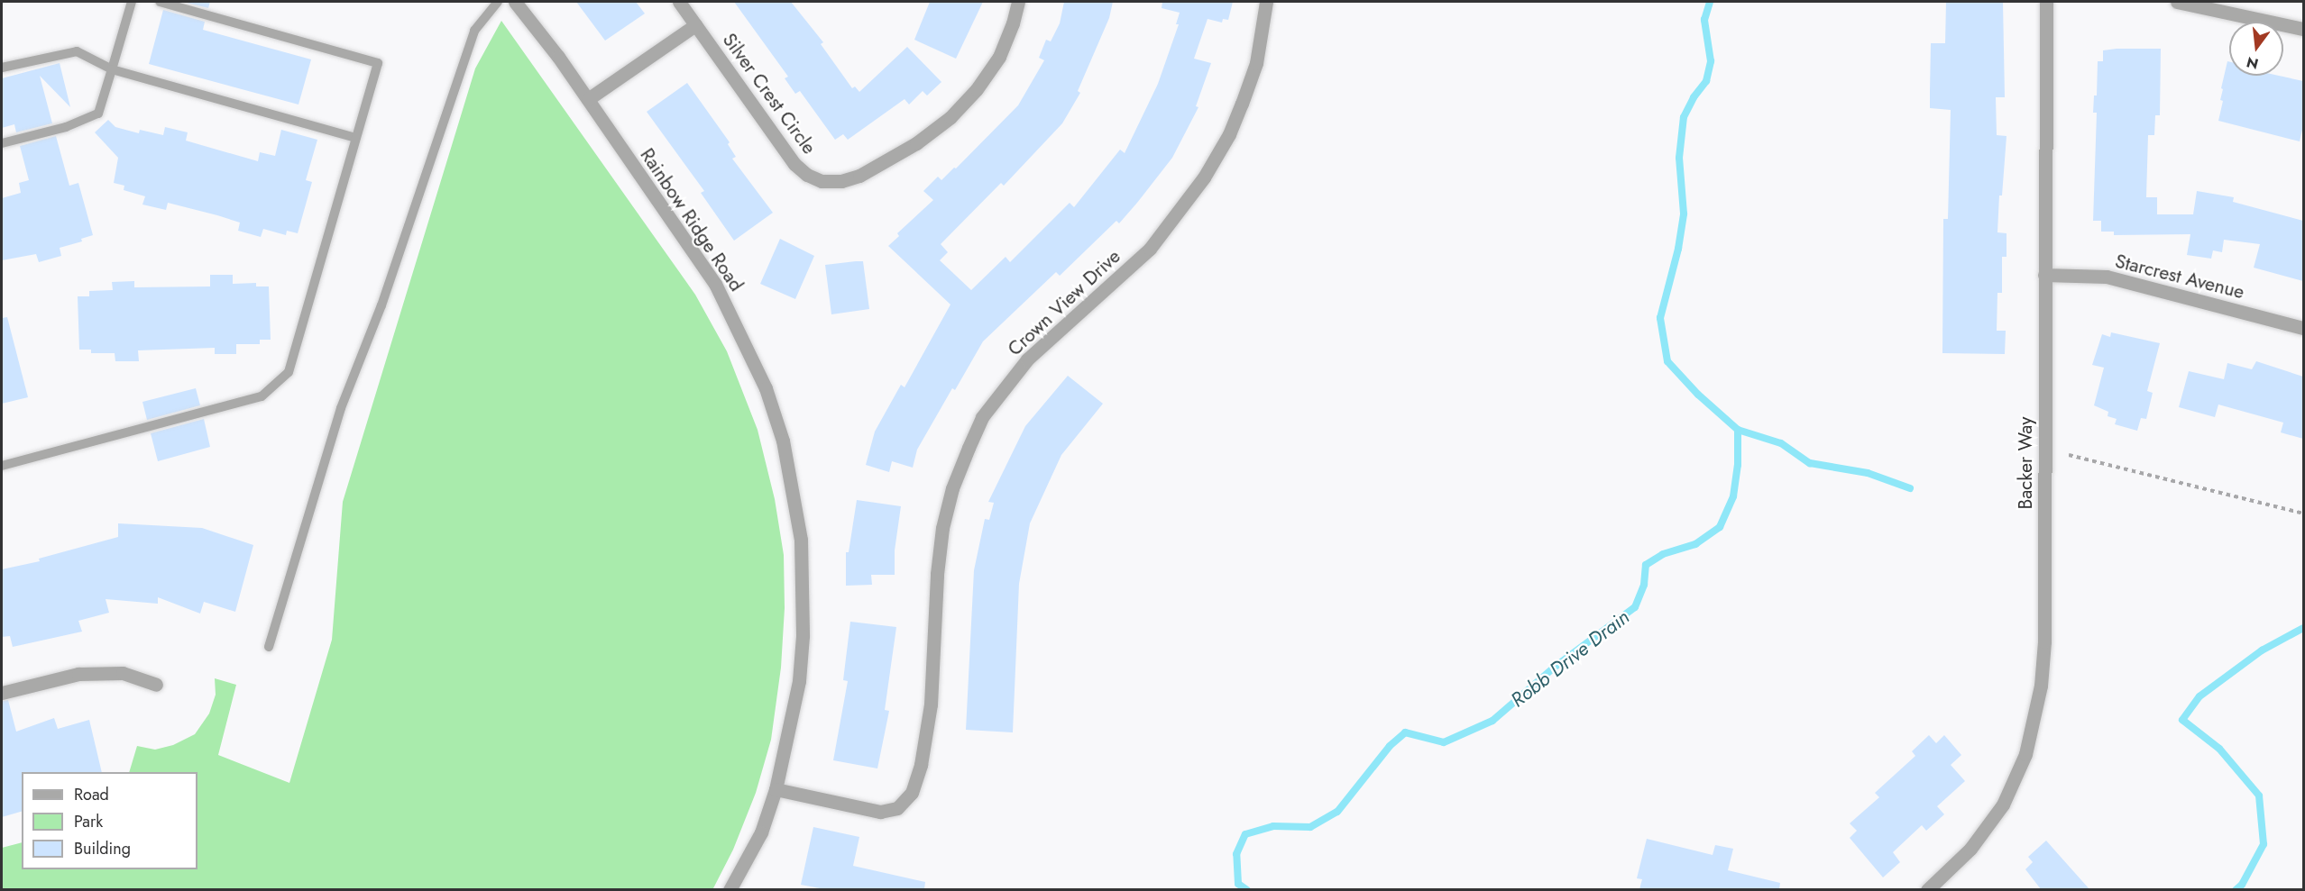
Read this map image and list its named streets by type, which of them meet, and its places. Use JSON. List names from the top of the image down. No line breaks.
{"streets":{"street":["Silver Crest Circle","Rainbow Ridge Road","Starcrest Avenue","Crown View Drive","Backer Way"]},"crossings":[["Rainbow Ridge Road","Crown View Drive"],["Starcrest Avenue","Backer Way"]],"water":["Robb Drive Drain"],"legend":["Road","Park","Building"],"north":"bottom"}
